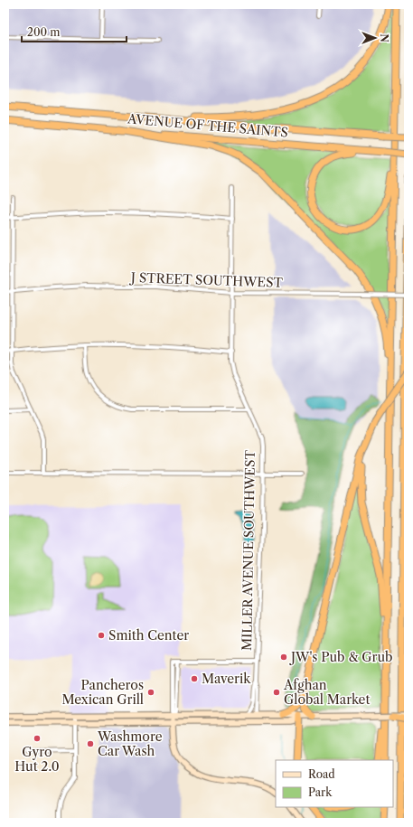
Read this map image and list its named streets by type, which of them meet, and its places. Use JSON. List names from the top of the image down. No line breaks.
{"streets":{"highway":["AVENUE OF THE SAINTS"],"street":["J STREET SOUTHWEST","MILLER AVENUE SOUTHWEST"]},"crossings":[["J STREET SOUTHWEST","MILLER AVENUE SOUTHWEST"]],"places":["Smith Center","JW's Pub & Grub","Maverik","Pancheros Mexican Grill","Afghan Global Market","Gyro Hut 2.0","Washmore Car Wash"],"legend":["Road","Park"],"scale_bar":"200 m","north":"right"}
